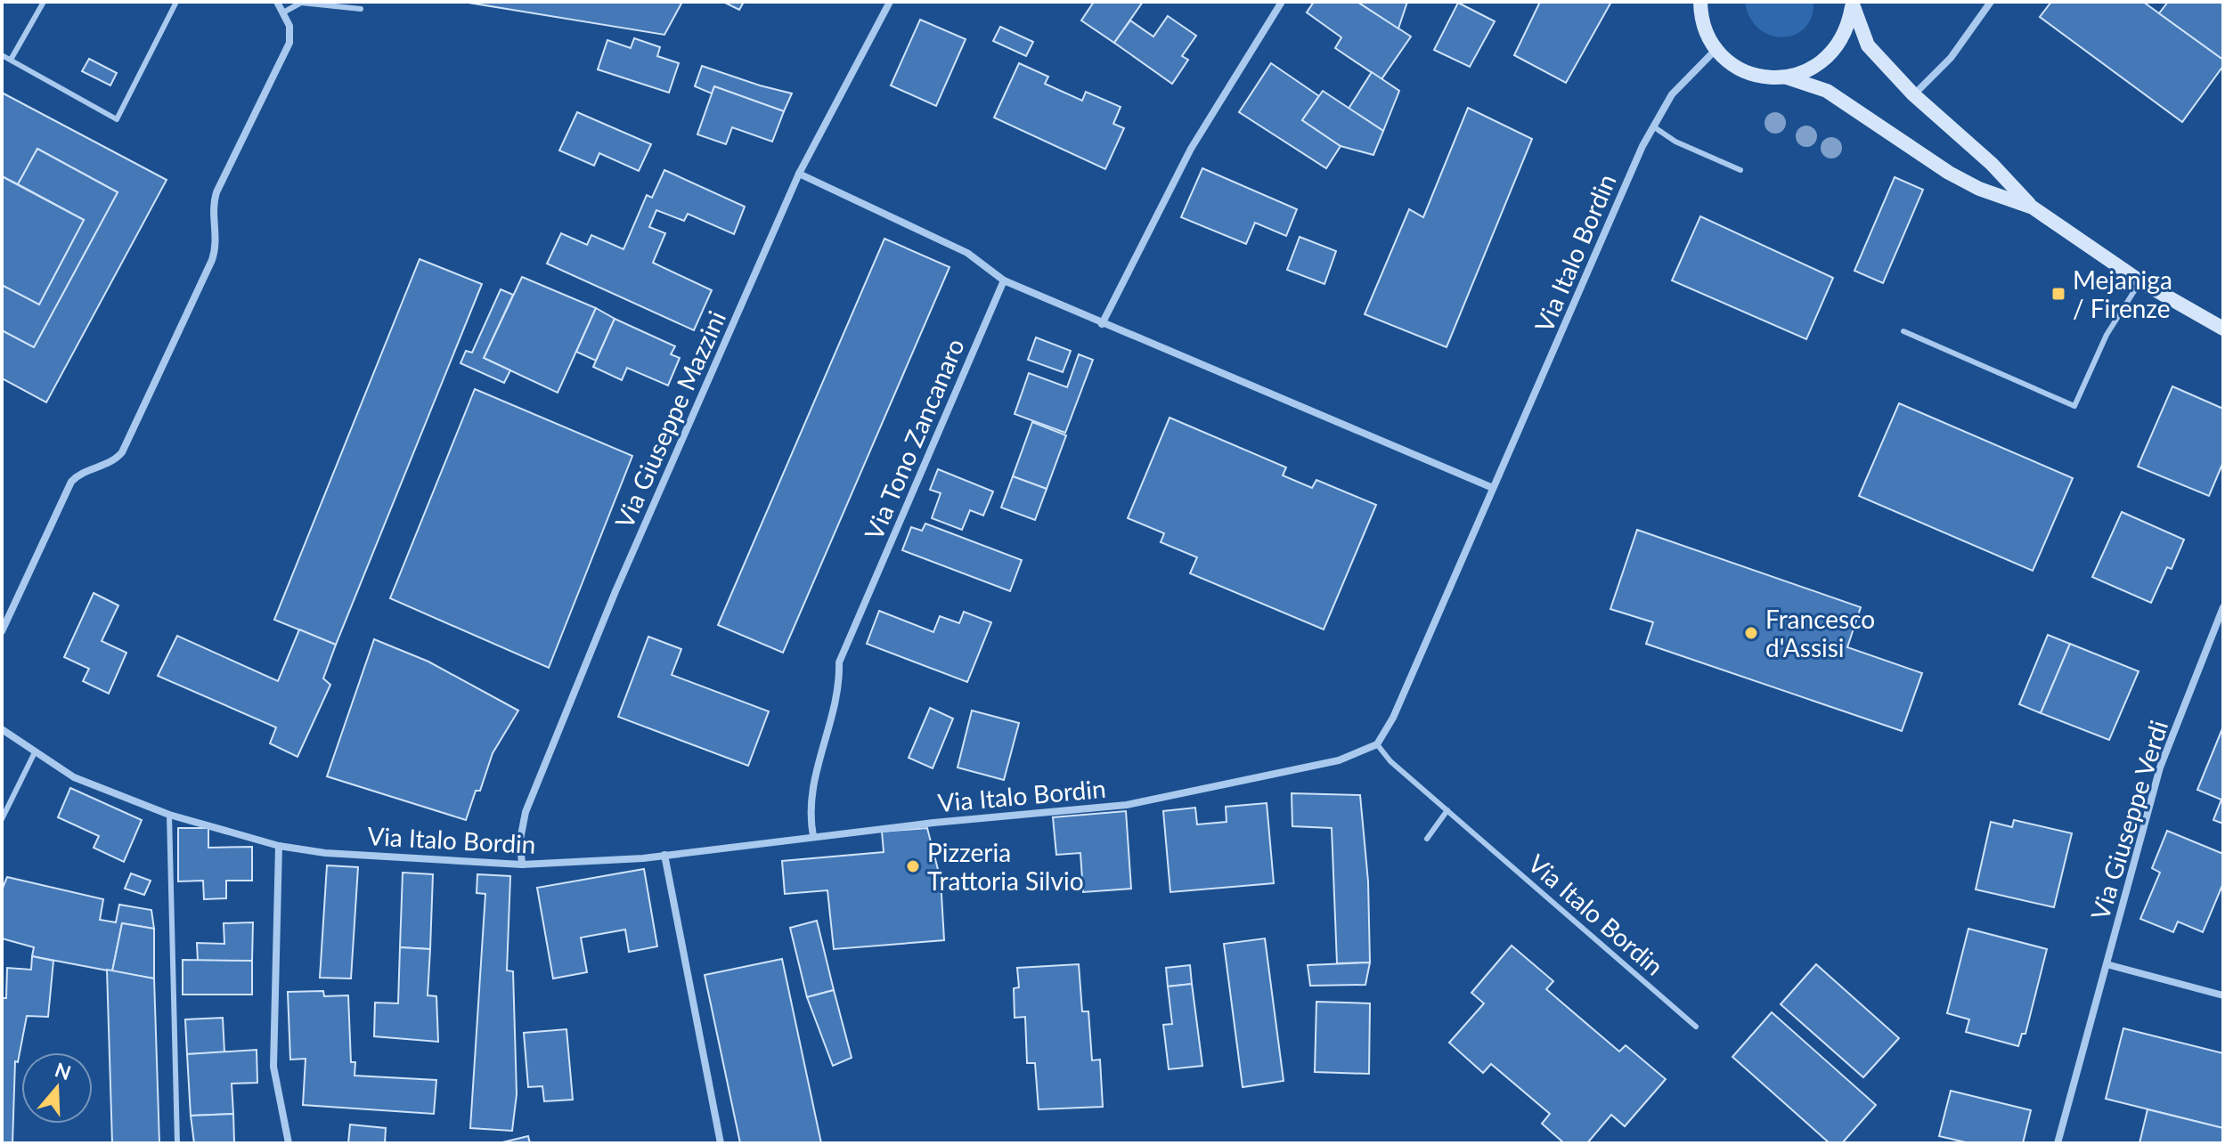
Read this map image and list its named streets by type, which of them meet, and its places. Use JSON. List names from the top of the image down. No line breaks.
{"streets":{"street":["Via Italo Bordin","Via Giuseppe Mazzini","Via Tono Zancanaro","Via Giuseppe Verdi"]},"crossings":[["Via Italo Bordin","Via Giuseppe Mazzini"],["Via Italo Bordin","Via Tono Zancanaro"]],"places":{"transit":["Mejaniga / Firenze"],"other":["Francesco d'Assisi","Pizzeria Trattoria Silvio"]},"north":"top"}
